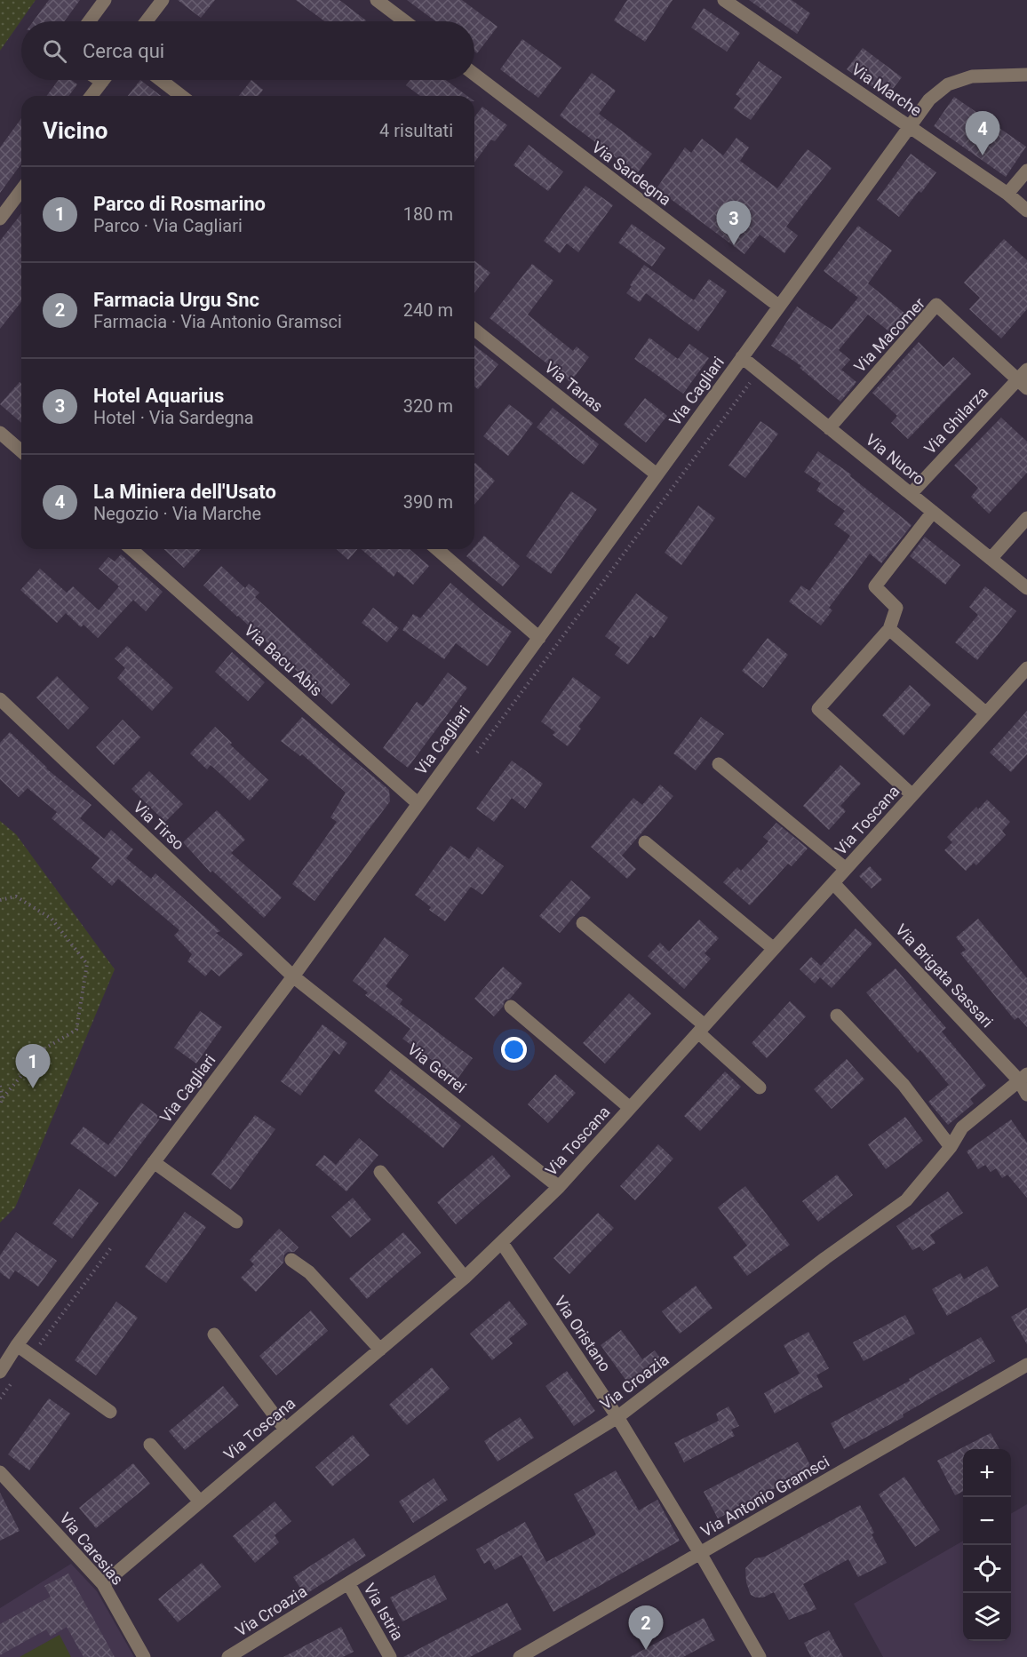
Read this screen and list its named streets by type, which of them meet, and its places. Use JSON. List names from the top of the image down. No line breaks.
{"streets":{"street":["Via Marche","Via Sardegna","Via Macomer","Via Tanas","Via Cagliari","Via Ghilarza","Via Nuoro","Via Bacu Abis","Via Toscana","Via Tirso","Via Brigata Sassari","Via Gerrei","Via Oristano","Via Croazia","Via Antonio Gramsci","Via Caresias","Via Istria"]},"crossings":[["Via Marche","Via Cagliari"],["Via Sardegna","Via Cagliari"],["Via Macomer","Via Ghilarza"],["Via Macomer","Via Nuoro"],["Via Tanas","Via Cagliari"],["Via Cagliari","Via Nuoro"],["Via Cagliari","Via Bacu Abis"],["Via Cagliari","Via Tirso"],["Via Cagliari","Via Gerrei"],["Via Ghilarza","Via Nuoro"],["Via Toscana","Via Brigata Sassari"],["Via Toscana","Via Gerrei"],["Via Toscana","Via Oristano"],["Via Toscana","Via Caresias"],["Via Tirso","Via Gerrei"],["Via Brigata Sassari","Via Croazia"],["Via Oristano","Via Croazia"],["Via Oristano","Via Antonio Gramsci"],["Via Croazia","Via Istria"]],"page":{"search":"Cerca qui","heading":["Vicino","4 risultati"],"pins":["4","3","1","2"],"list":[{"mark":"1","name":"Parco di Rosmarino","note":"Parco · Via Cagliari","value":"180 m"},{"mark":"2","name":"Farmacia Urgu Snc","note":"Farmacia · Via Antonio Gramsci","value":"240 m"},{"mark":"3","name":"Hotel Aquarius","note":"Hotel · Via Sardegna","value":"320 m"},{"mark":"4","name":"La Miniera dell'Usato","note":"Negozio · Via Marche","value":"390 m"}],"map_buttons":["+","−"]}}
